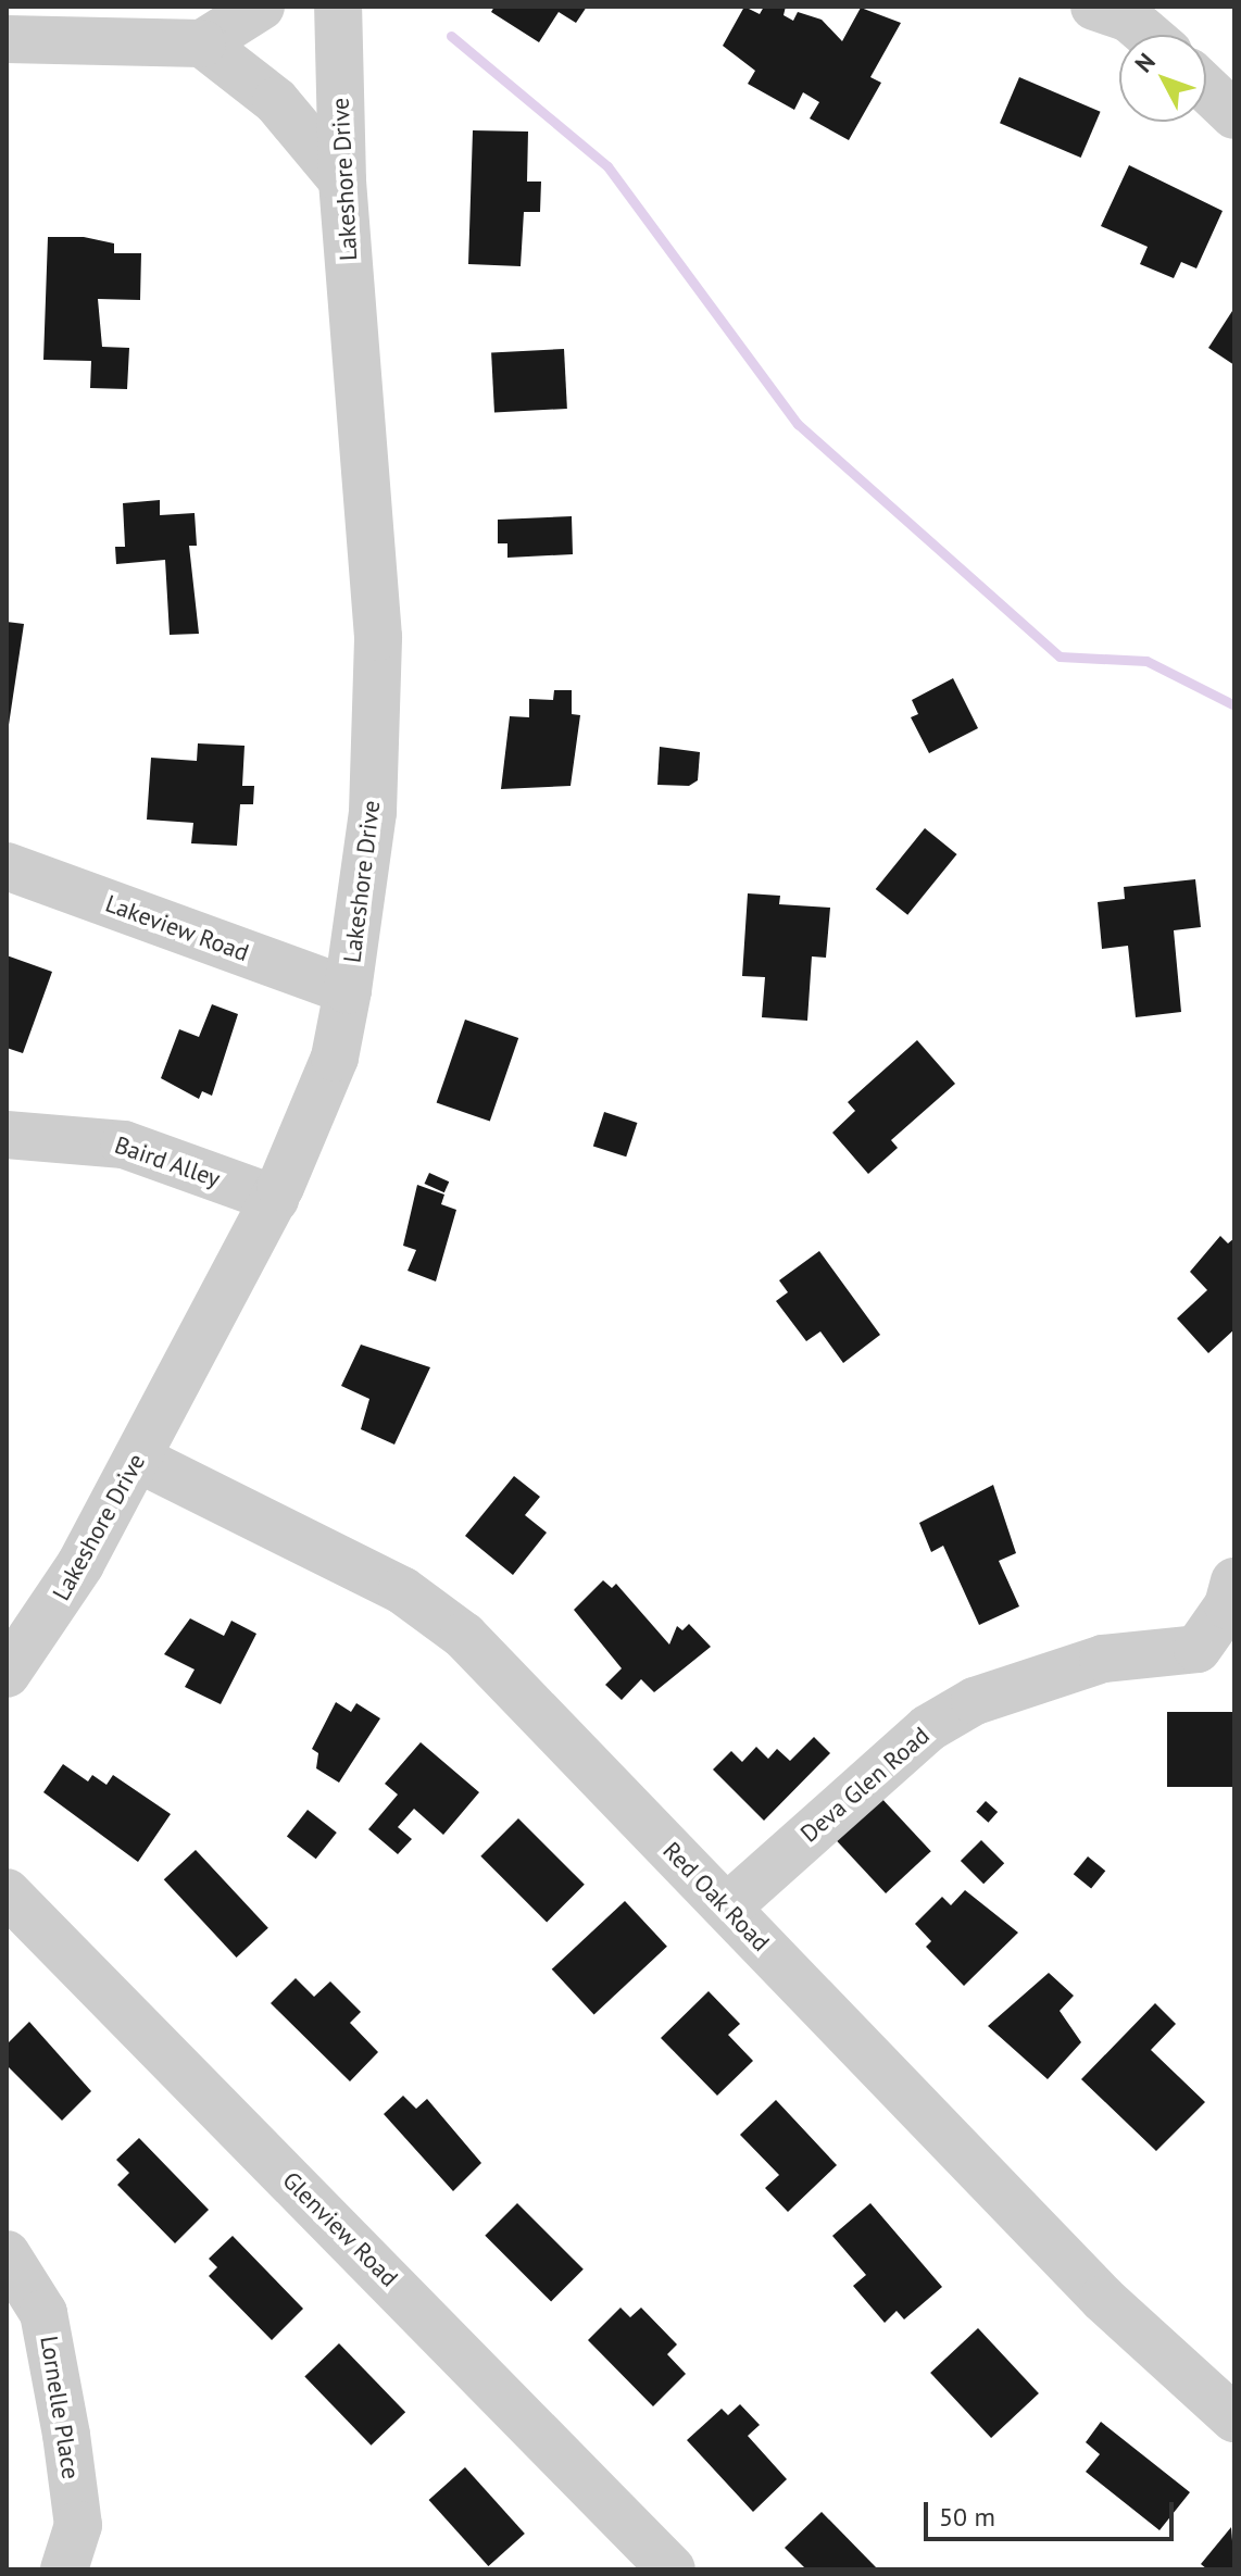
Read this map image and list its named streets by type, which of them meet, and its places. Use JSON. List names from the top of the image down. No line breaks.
{"streets":{"street":["Lakeshore Drive","Lakeview Road","Baird Alley","Deva Glen Road","Red Oak Road","Glenview Road","Lornelle Place"]},"crossings":[["Lakeshore Drive","Lakeview Road"],["Lakeshore Drive","Baird Alley"],["Lakeshore Drive","Red Oak Road"],["Deva Glen Road","Red Oak Road"]],"scale_bar":"50 m","north":"top left"}
